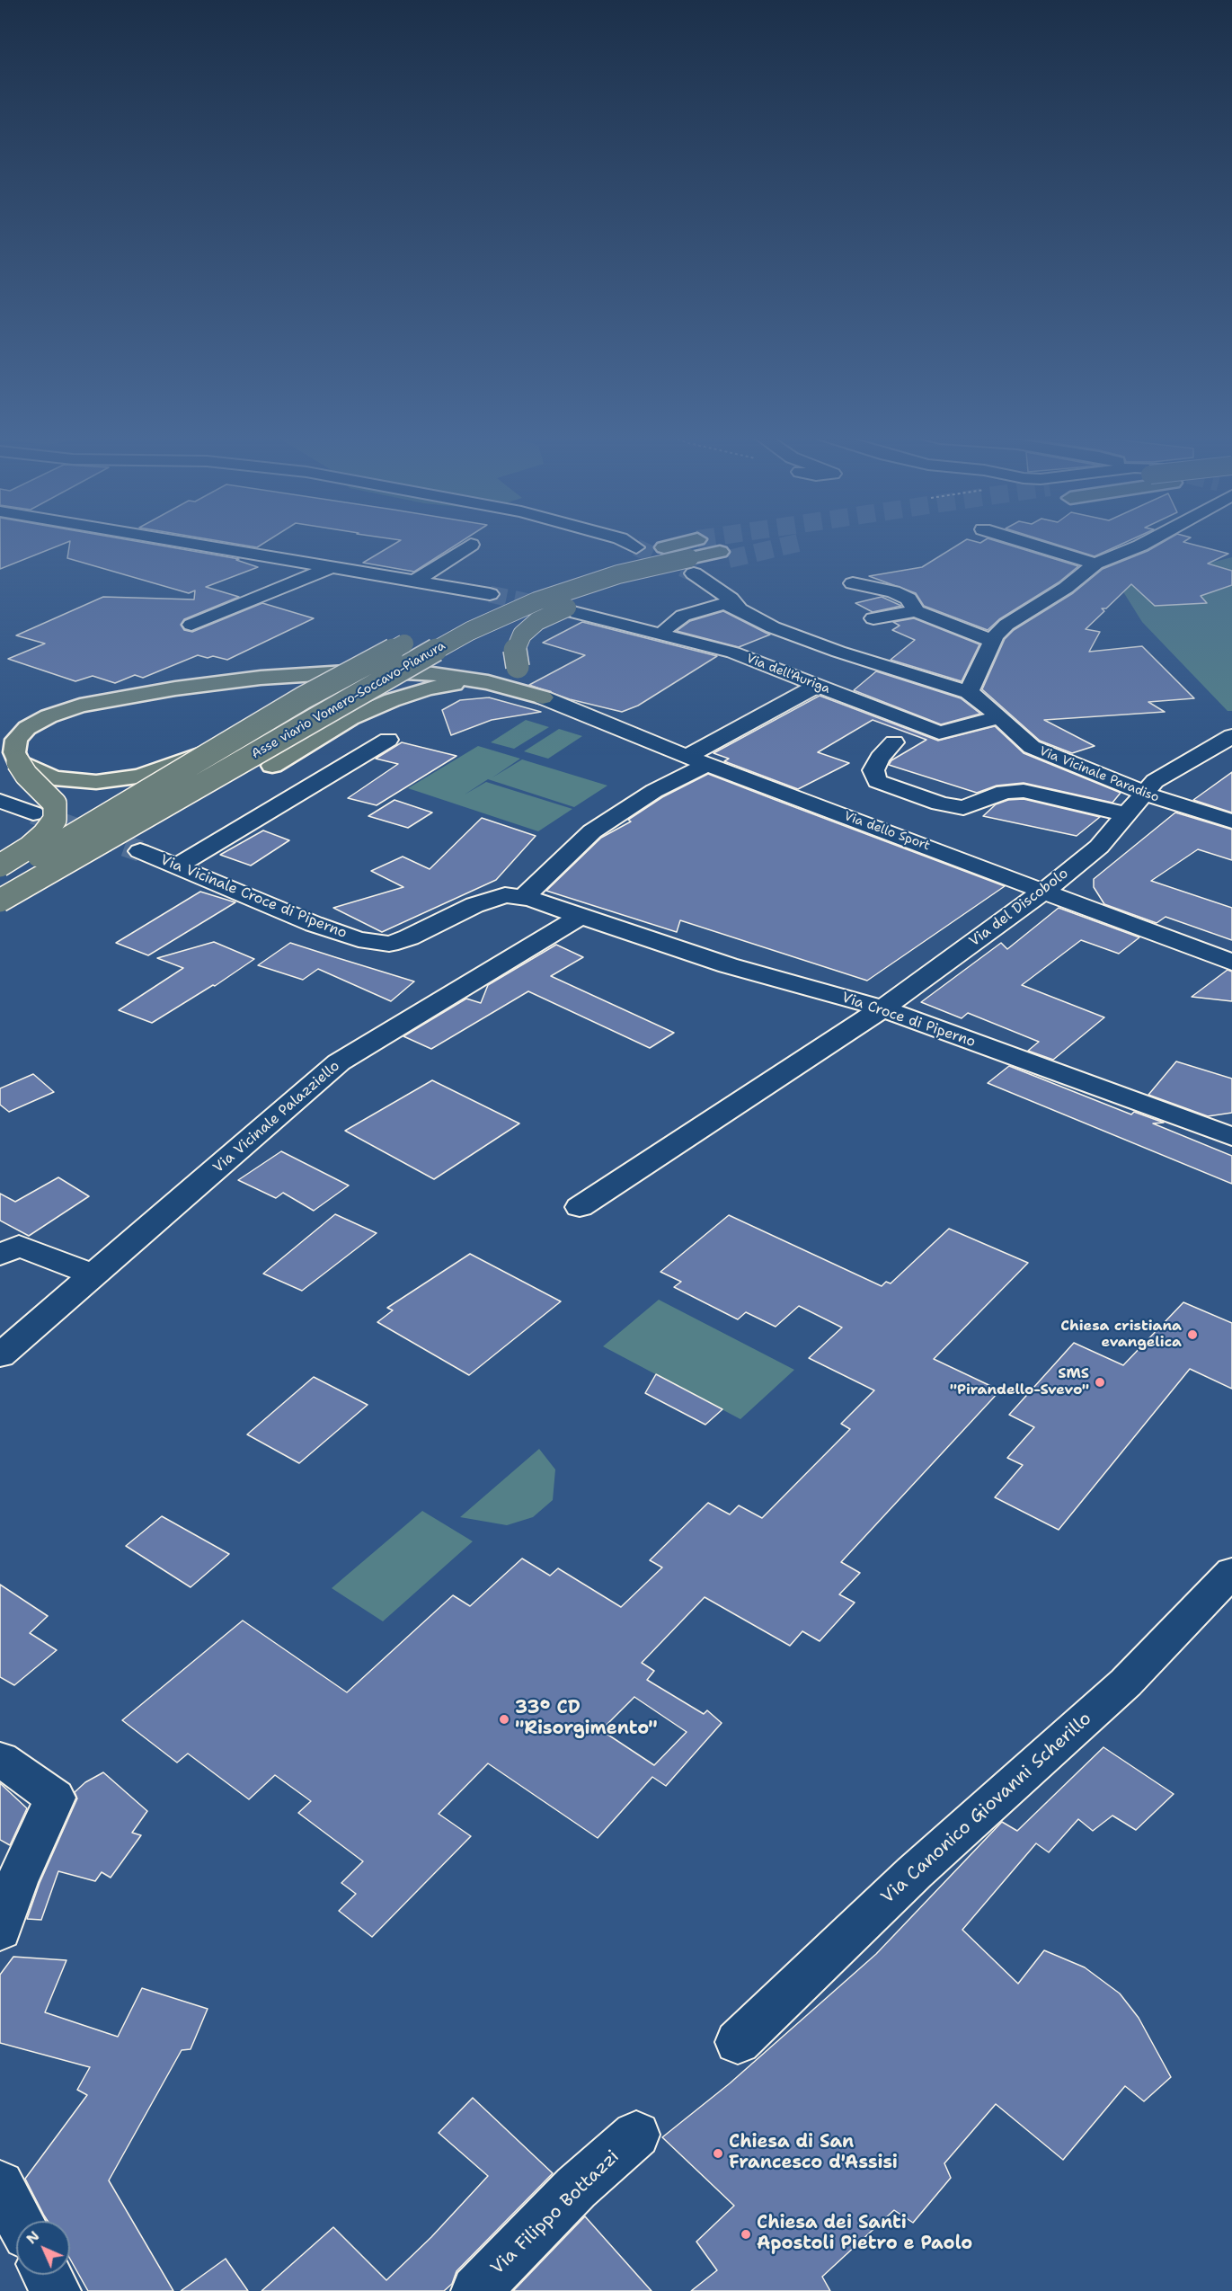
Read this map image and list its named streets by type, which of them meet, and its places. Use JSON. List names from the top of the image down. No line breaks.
{"streets":{"highway":["Asse viario Vomero-Soccavo-Pianura"],"street":["Via dell'Auriga","Via Vicinale Paradiso","Via dello Sport","Via Vicinale Croce di Piperno","Via del Discobolo","Via Croce di Piperno","Via Vicinale Palazziello","Via Canonico Giovanni Scherillo","Via Filippo Bottazzi"]},"crossings":[["Via dell'Auriga","Via Vicinale Paradiso"],["Via Vicinale Paradiso","Via del Discobolo"],["Via dello Sport","Via del Discobolo"],["Via Vicinale Croce di Piperno","Via Croce di Piperno"],["Via Vicinale Croce di Piperno","Via Vicinale Palazziello"],["Via del Discobolo","Via Croce di Piperno"],["Via Croce di Piperno","Via Vicinale Palazziello"]],"places":["Chiesa cristiana evangelica","SMS \"Pirandello-Svevo\"","33° CD \"Risorgimento\"","Chiesa di San Francesco d'Assisi","Chiesa dei Santi Apostoli Pietro e Paolo"],"north":"top left"}
